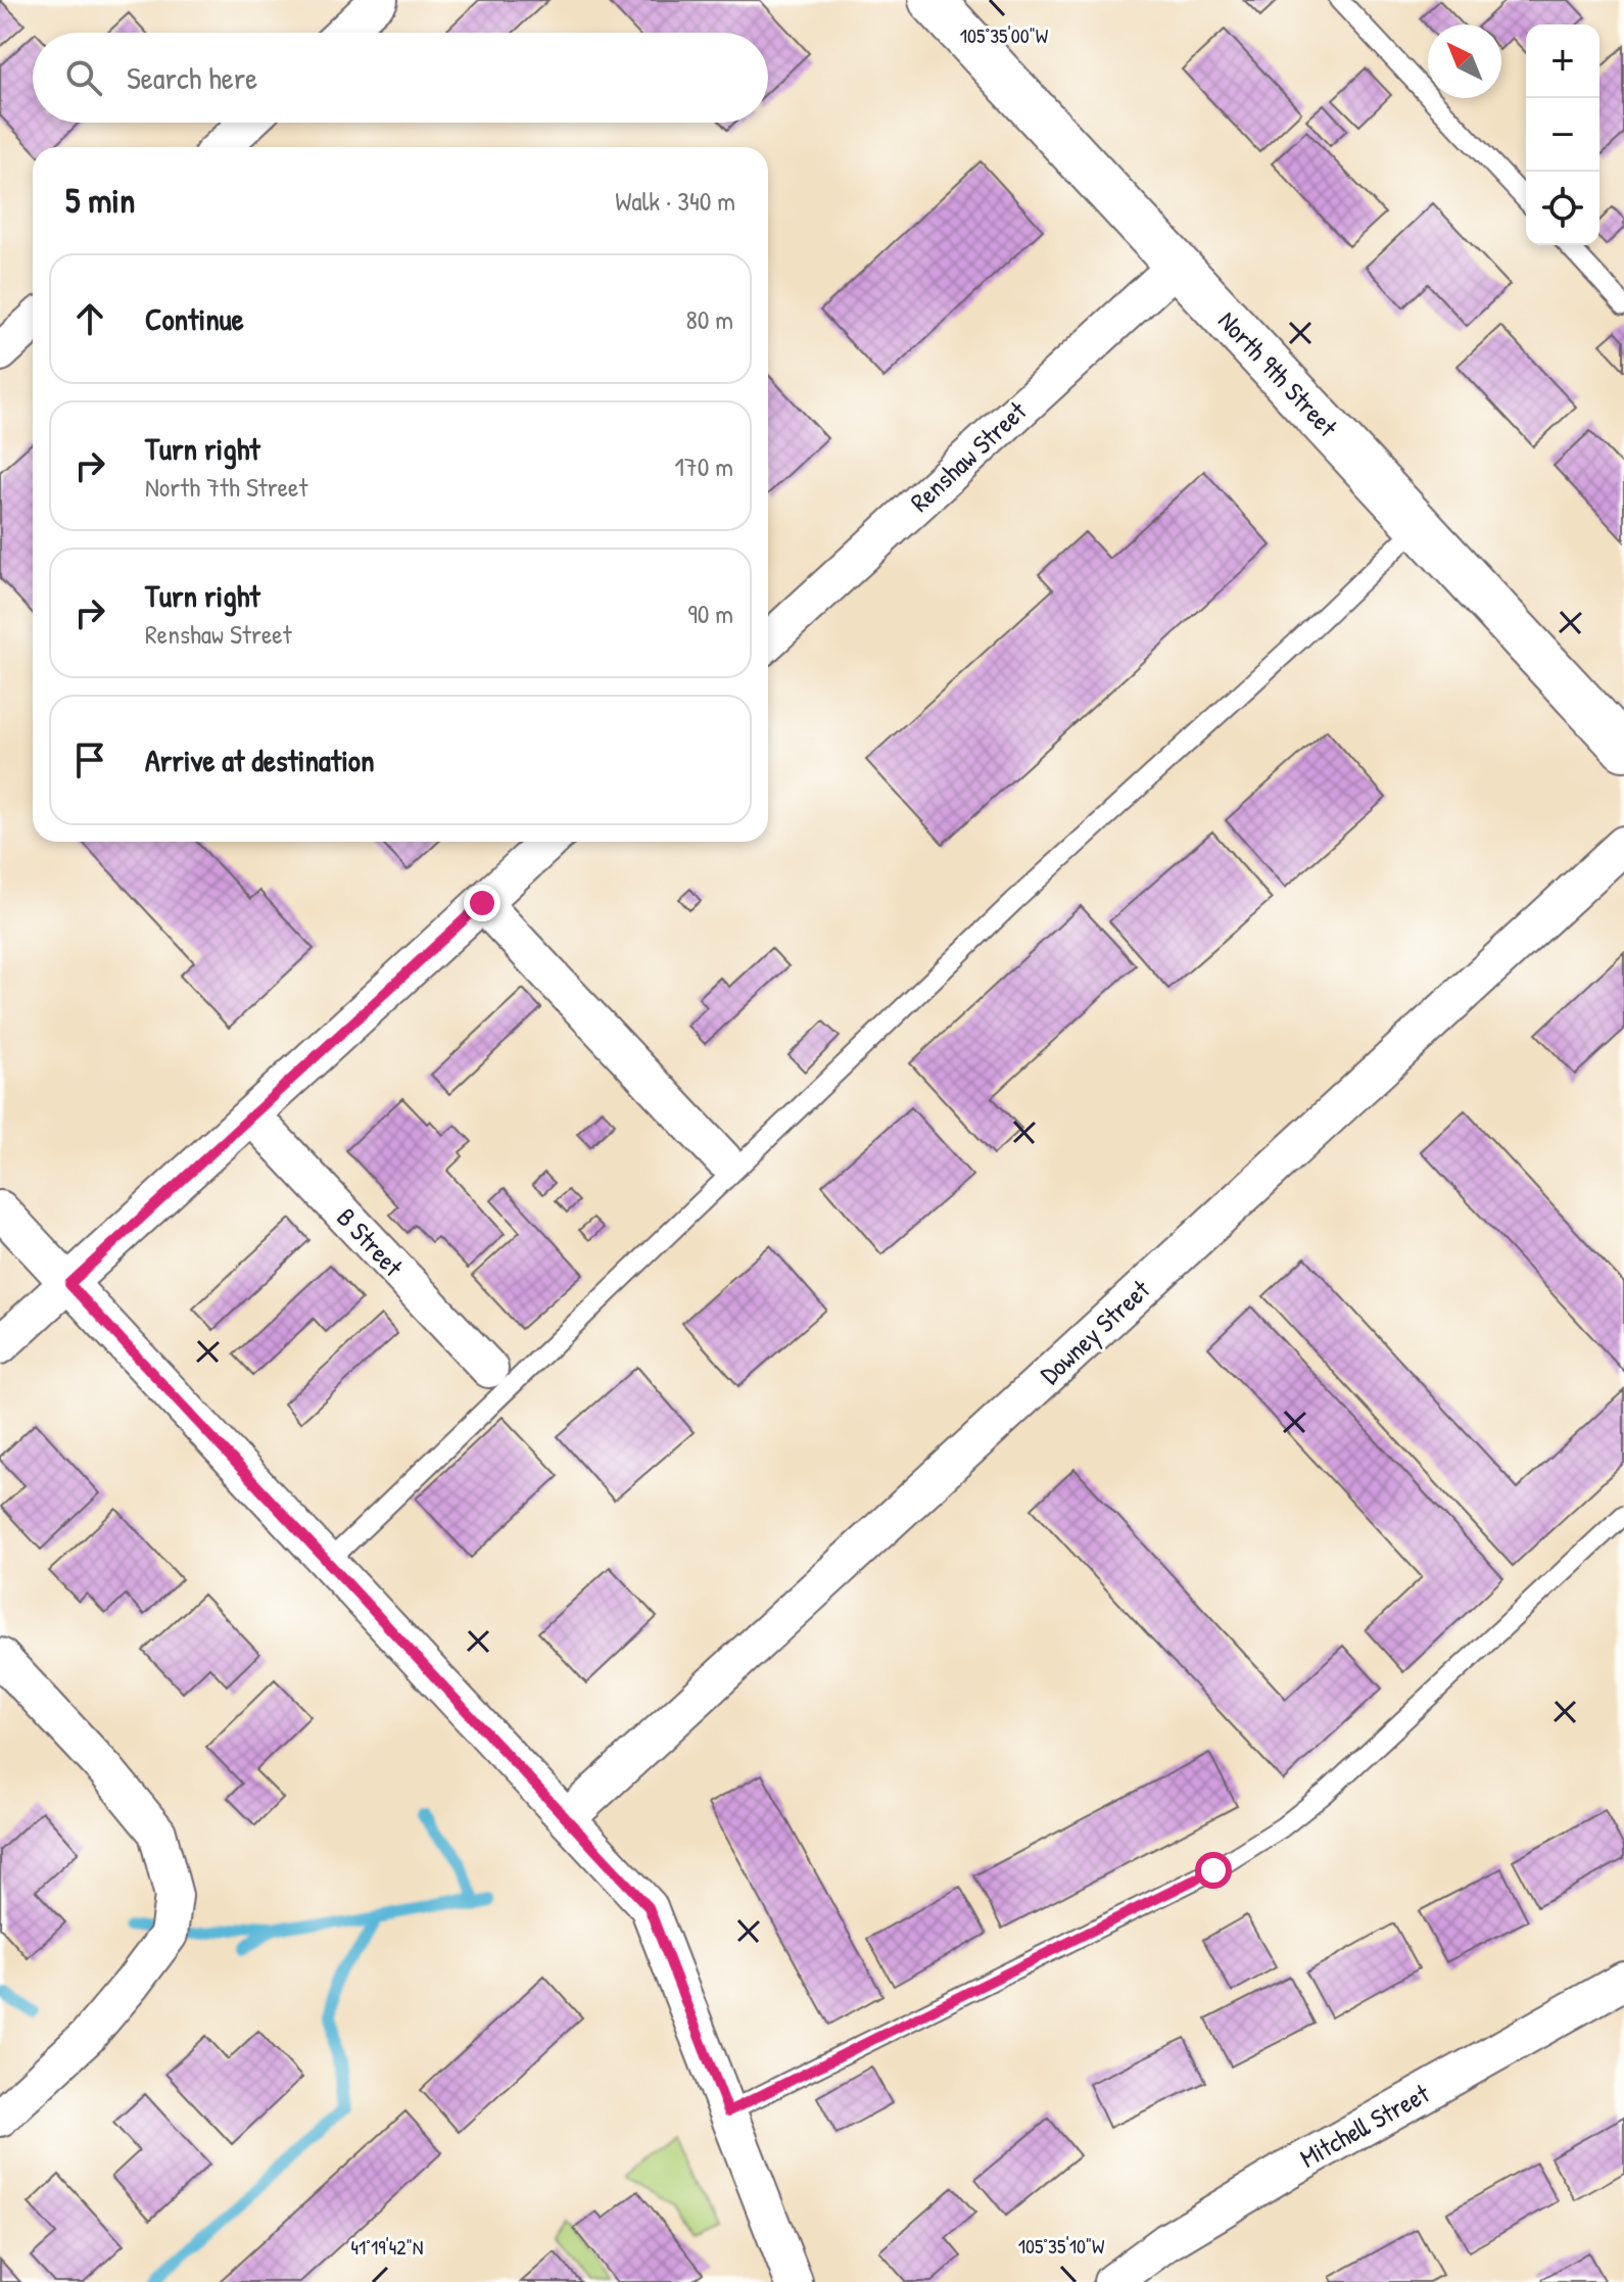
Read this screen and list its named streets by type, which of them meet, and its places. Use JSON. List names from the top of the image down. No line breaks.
{"streets":{"street":["North 9th Street","Renshaw Street","B Street","Downey Street","Mitchell Street"]},"crossings":[["North 9th Street","Renshaw Street"]],"north":"top left","page":{"map_buttons":["+","−"],"search":"Search here","heading":["5 min","Walk · 340 m"],"list":[["Continue","80 m"],["Turn right","North 7th Street","170 m"],["Turn right","Renshaw Street","90 m"],"Arrive at destination"]},"coordinates":["105°35'00\"W","105°35'10\"W","41°19'42\"N"]}
